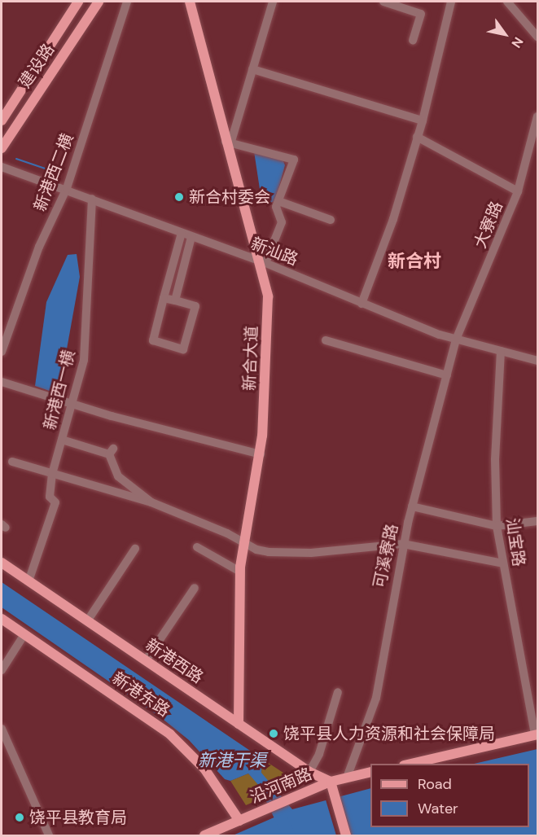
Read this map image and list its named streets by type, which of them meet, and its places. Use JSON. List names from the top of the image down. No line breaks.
{"streets":{"main road":["建设路","新合大道","新港西路","新港东路","沿河南路"],"street":["新港西二横","大寮路","新汕路","新港西一横","汕宝路","可溪寮路"]},"crossings":[["新港西二横","新汕路"],["大寮路","新汕路"],["大寮路","可溪寮路"],["新汕路","新合大道"],["新汕路","新港西一横"],["新汕路","汕宝路"],["新汕路","可溪寮路"],["新合大道","新港西路"],["新港西一横","新港西路"],["可溪寮路","沿河南路"],["新港西路","沿河南路"],["新港东路","沿河南路"]],"districts":["新合村"],"water":["新港干渠"],"places":["新合村委会","饶平县人力资源和社会保障局","饶平县教育局"],"legend":["Road","Water"],"north":"bottom right"}
